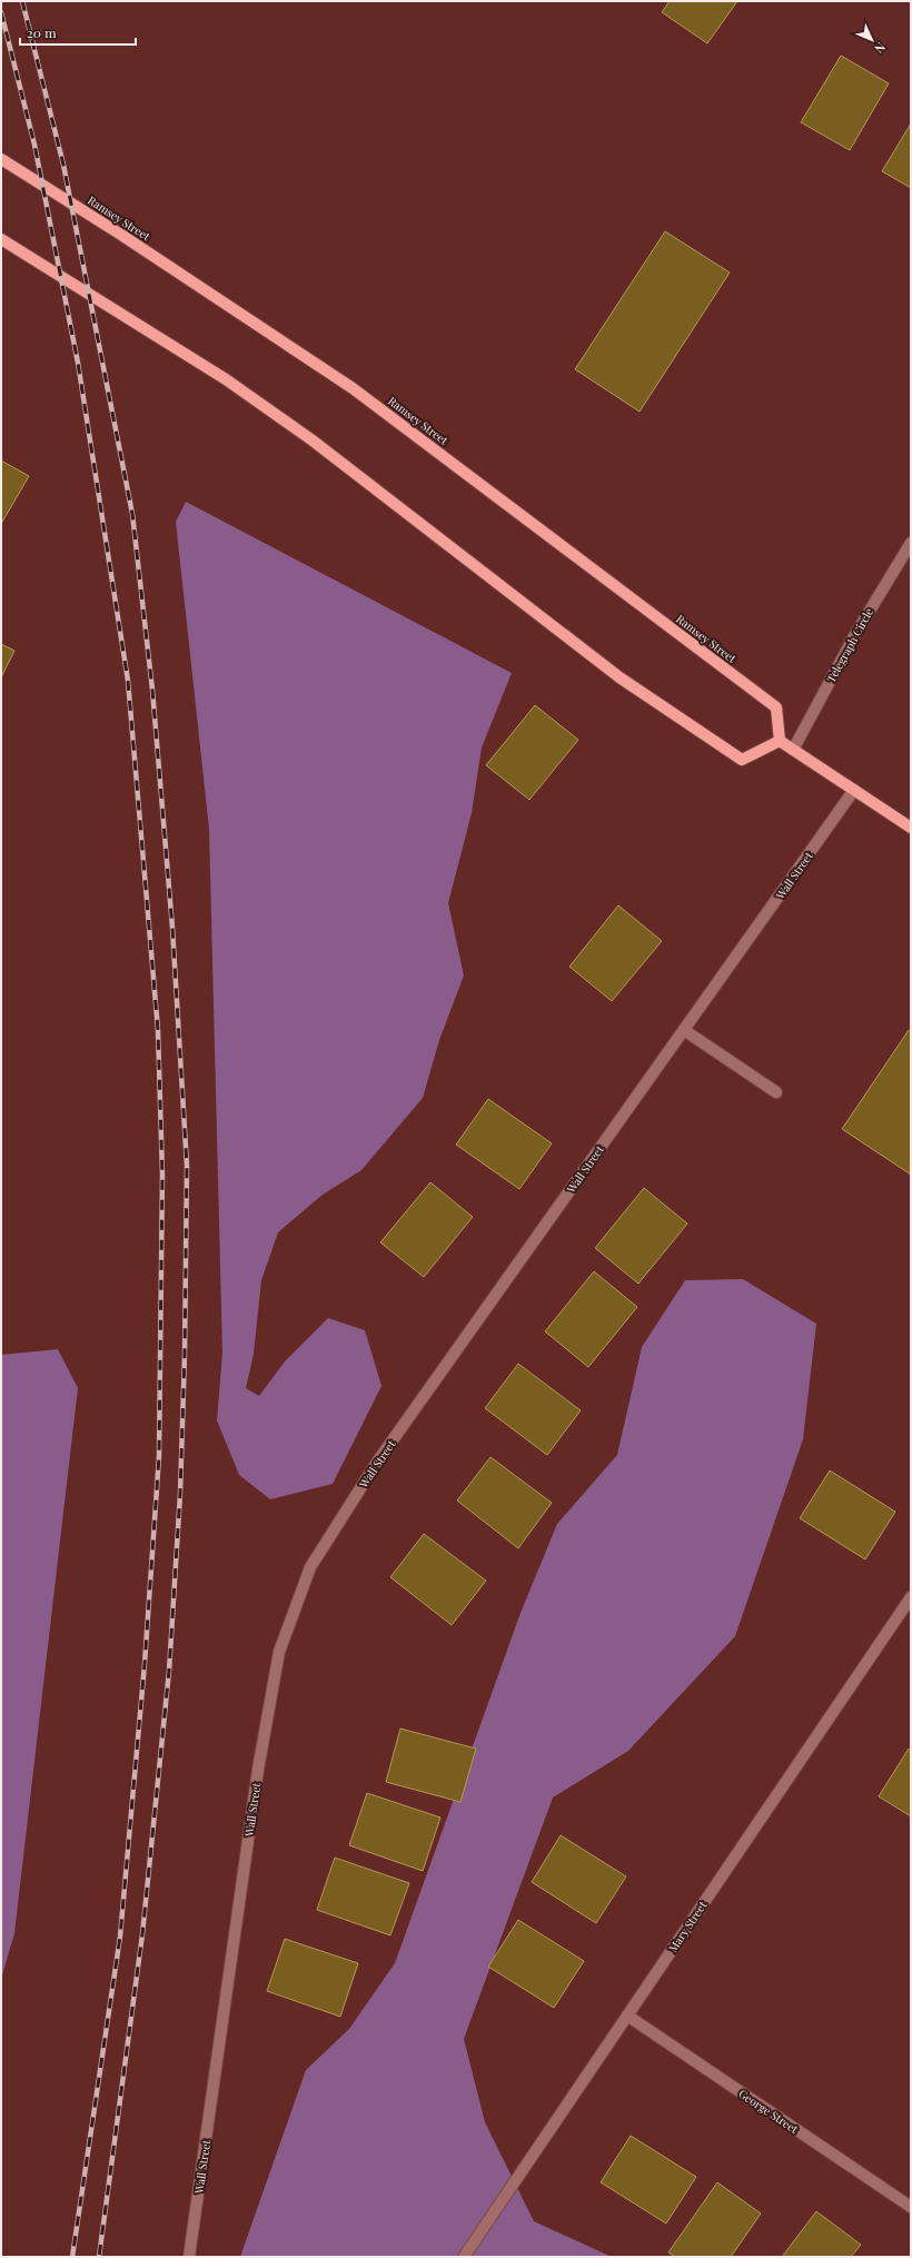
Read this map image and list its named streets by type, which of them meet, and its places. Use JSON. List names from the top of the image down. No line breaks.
{"streets":{"main road":["Ramsey Street"],"street":["Telegraph Circle","Wall Street","Mary Street","George Street"]},"crossings":[["Mary Street","George Street"]],"scale_bar":"20 m","north":"bottom right"}
